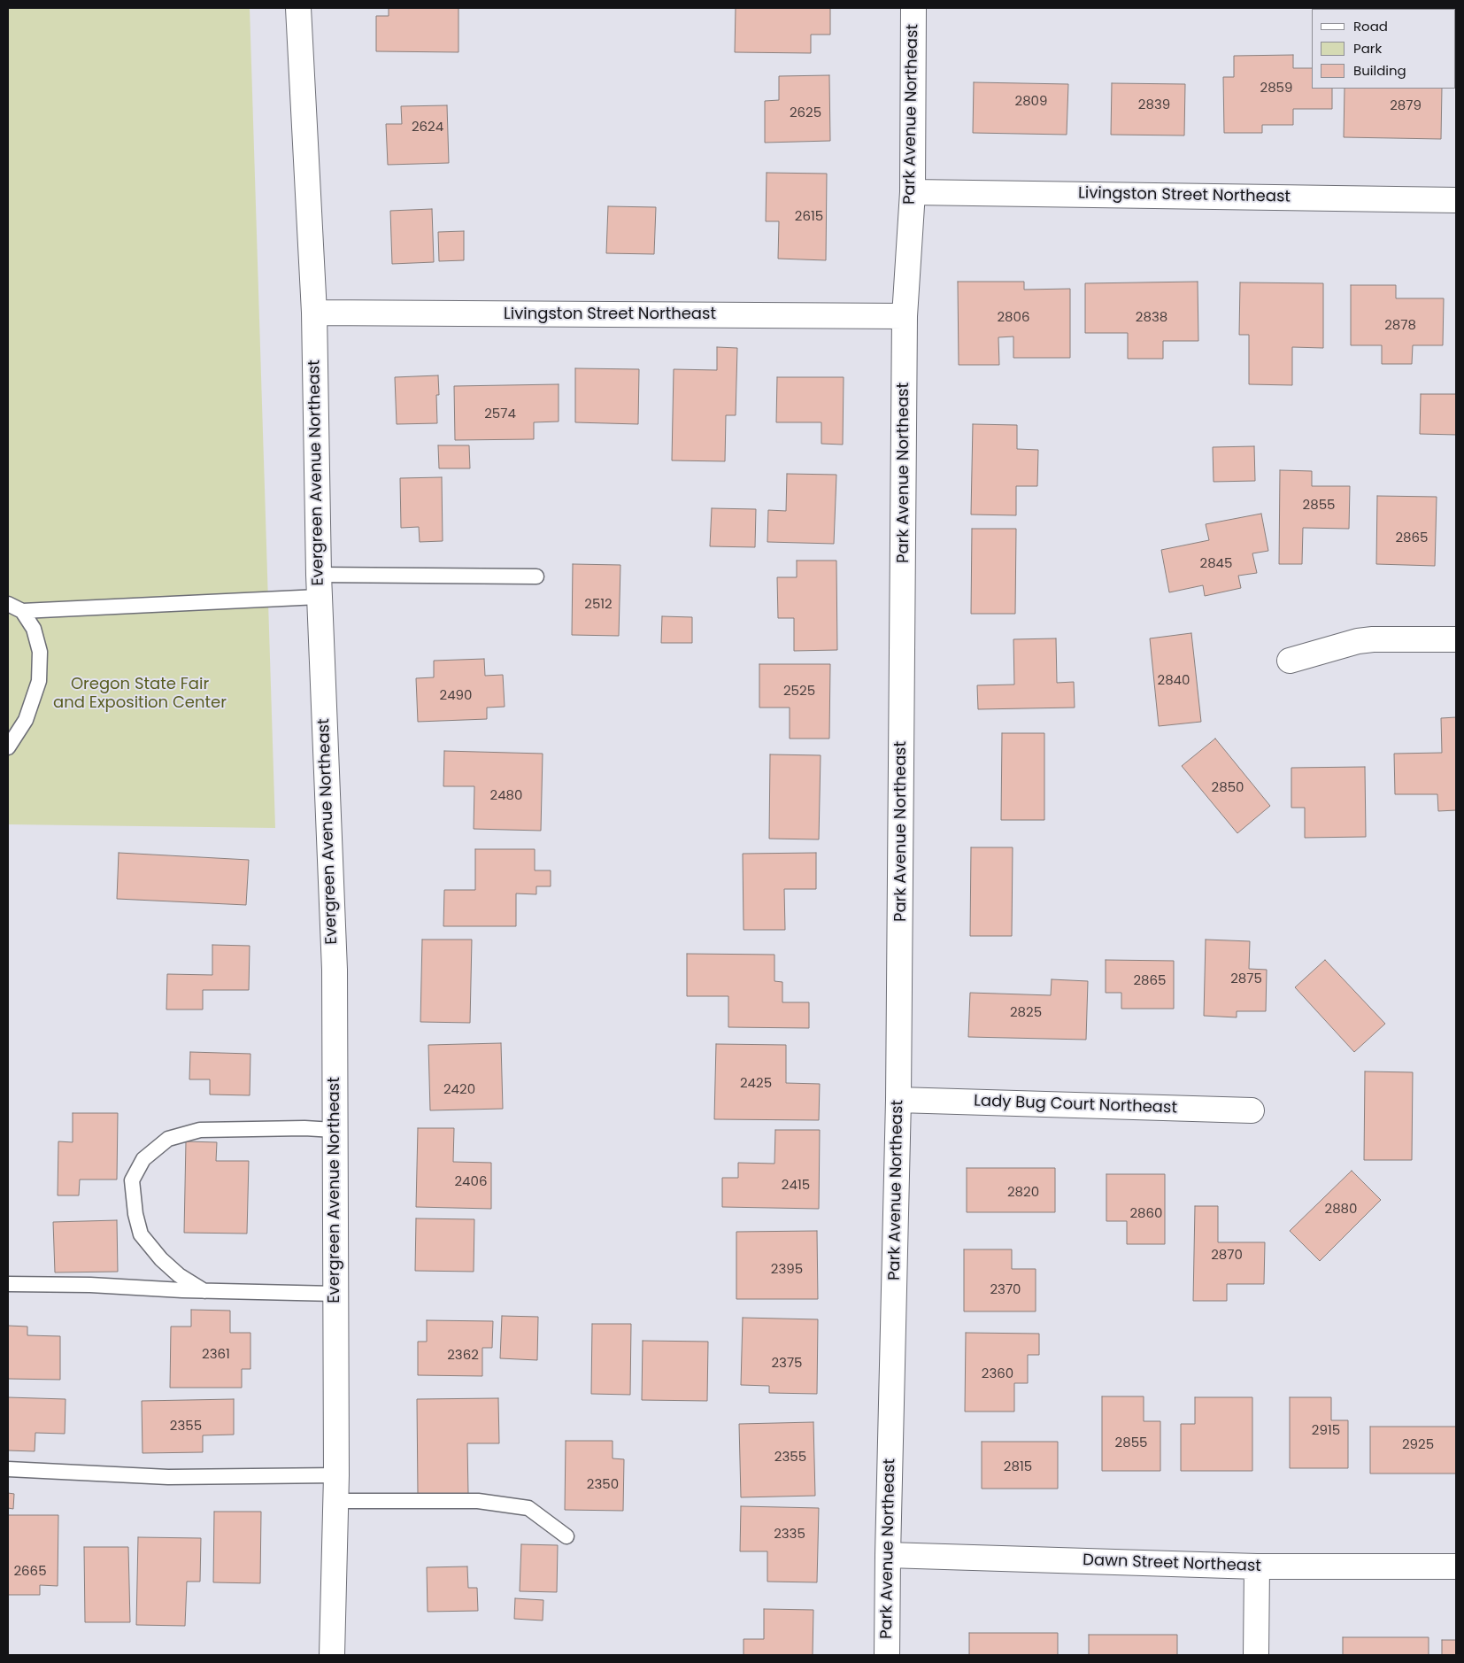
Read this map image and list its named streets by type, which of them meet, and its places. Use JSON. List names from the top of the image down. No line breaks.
{"streets":{"street":["Park Avenue Northeast","Livingston Street Northeast","Evergreen Avenue Northeast","Lady Bug Court Northeast","Dawn Street Northeast"]},"crossings":[["Park Avenue Northeast","Livingston Street Northeast"],["Park Avenue Northeast","Lady Bug Court Northeast"],["Park Avenue Northeast","Dawn Street Northeast"],["Livingston Street Northeast","Evergreen Avenue Northeast"]],"parks":["Oregon State Fair and Exposition Center"],"house_numbers":["2859","2809","2839","2879","2625","2624","2615","2806","2838","2878","2574","2855","2865","2845","2512","2840","2525","2490","2850","2480","2875","2865","2825","2425","2420","2406","2415","2820","2880","2860","2870","2395","2370","2361","2362","2375","2360","2355","2915","2855","2925","2355","2815","2350","2335","2665"],"legend":["Road","Park","Building"]}
